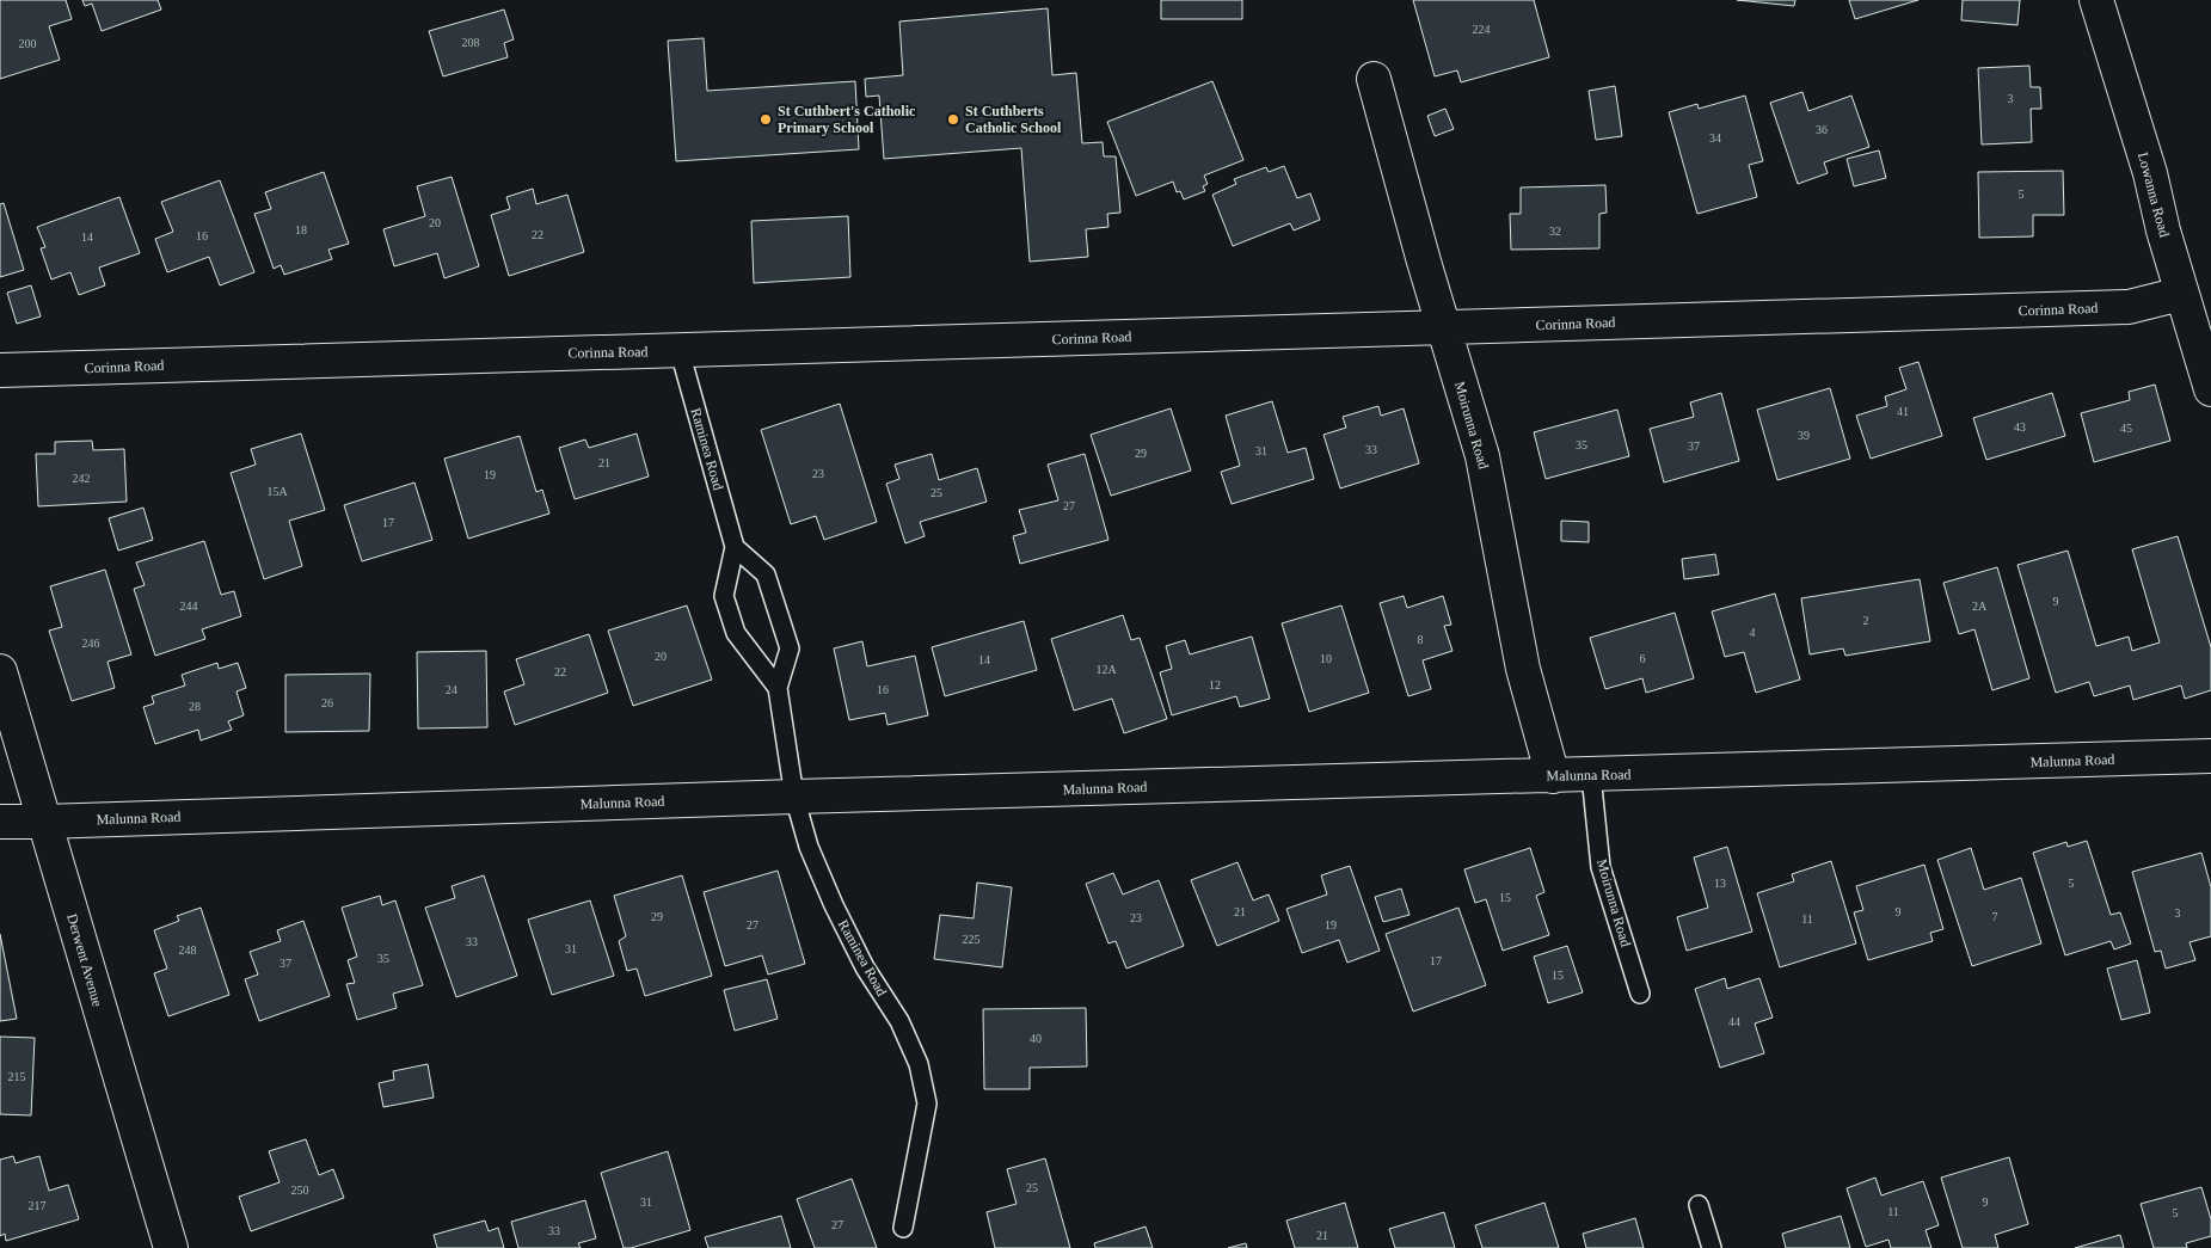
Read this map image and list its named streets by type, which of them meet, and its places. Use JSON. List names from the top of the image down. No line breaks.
{"streets":{"street":["Lowanna Road","Corinna Road","Moirunna Road","Malunna Road","Derwent Avenue"],"lane":["Raminea Road"]},"crossings":[["Lowanna Road","Corinna Road"],["Corinna Road","Moirunna Road"],["Corinna Road","Raminea Road"],["Moirunna Road","Malunna Road"],["Raminea Road","Malunna Road"],["Malunna Road","Derwent Avenue"]],"places":["St Cuthbert's Catholic Primary School","St Cuthberts Catholic School"],"house_numbers":["224","208","200","3","36","34","5","20","18","32","22","16","14","41","43","45","39","35","37","33","31","29","21","23","19","242","15A","25","27","17","9","244","2A","2","4","8","246","20","10","6","14","12A","22","12","24","16","26","28","13","5","15","21","9","3","29","7","23","11","27","19","225","33","31","248","35","17","37","15","44","40","215","25","250","31","9","217","11","5","27","33","21"]}
